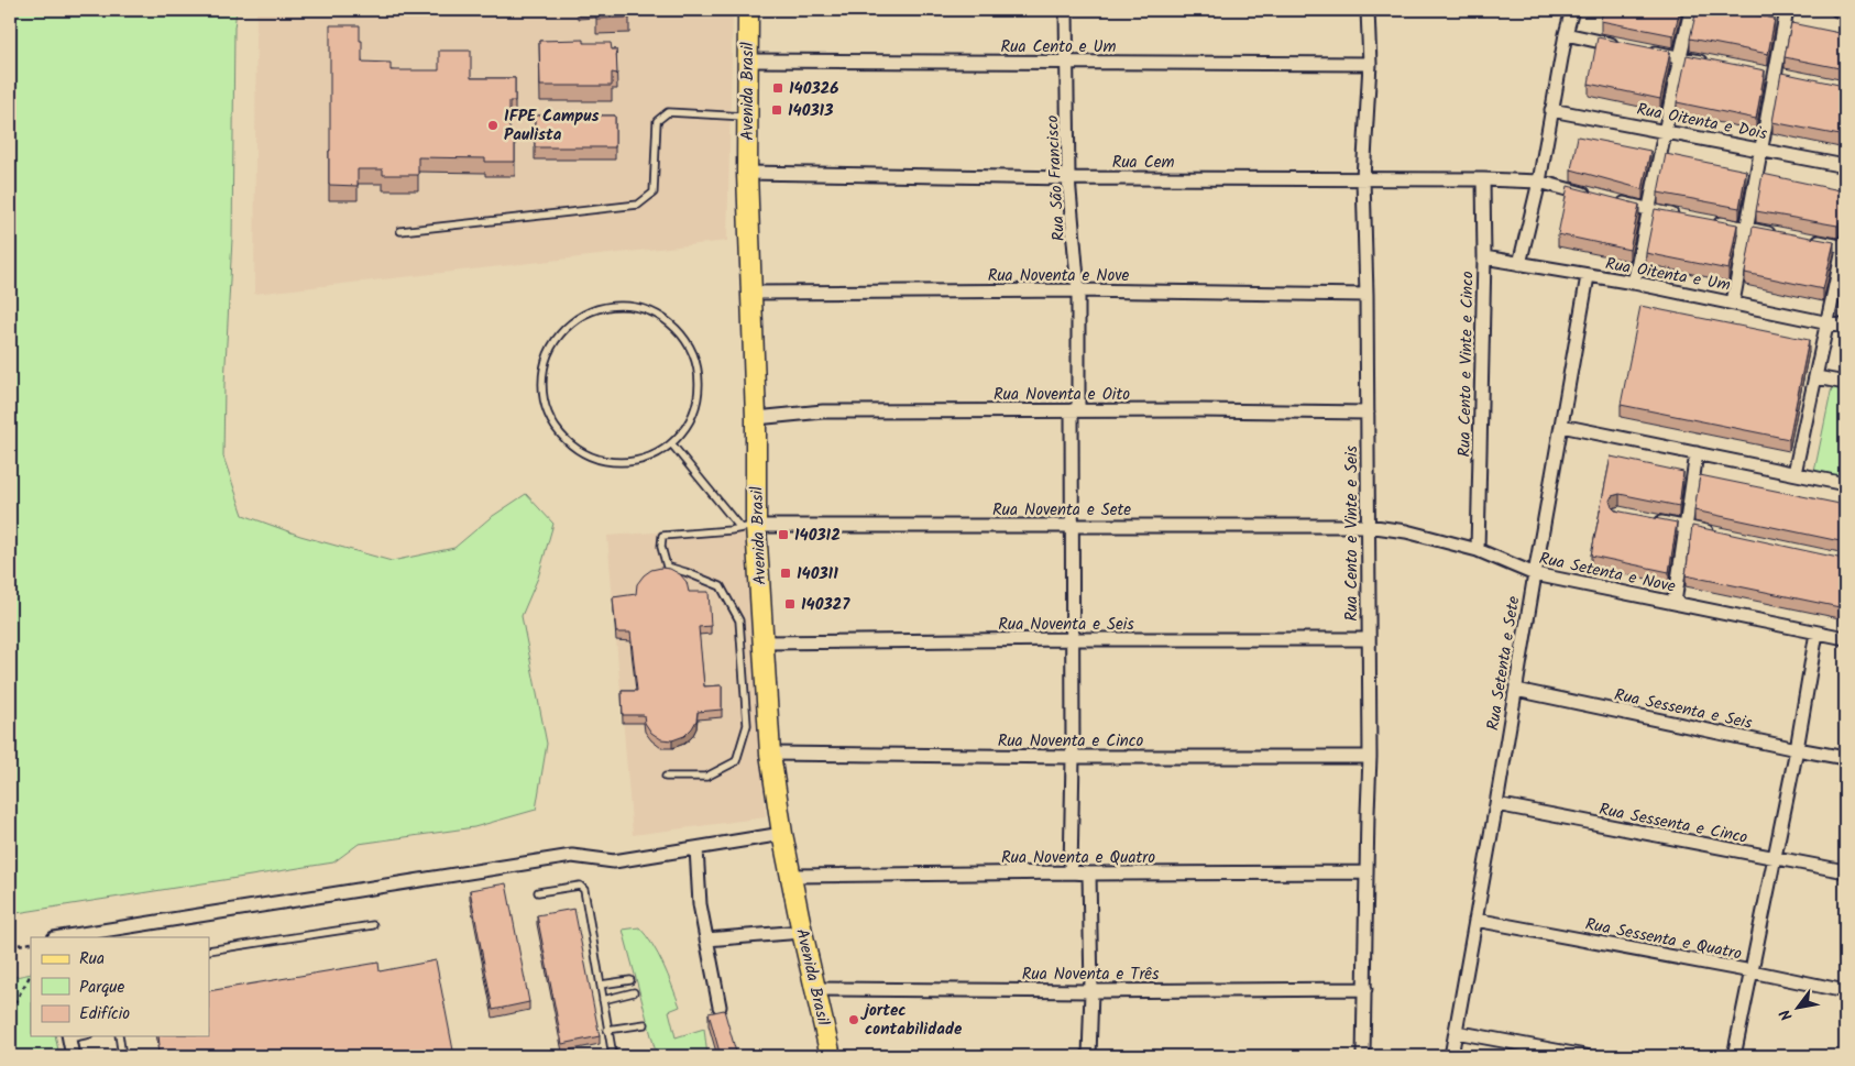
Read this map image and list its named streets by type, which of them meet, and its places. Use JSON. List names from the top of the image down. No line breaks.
{"streets":{"main road":["Avenida Brasil"],"street":["Rua Cento e Um","Rua Oitenta e Dois","Rua Cem","Rua São Francisco","Rua Oitenta e Um","Rua Noventa e Nove","Rua Cento e Vinte e Cinco","Rua Noventa e Oito","Rua Noventa e Sete","Rua Cento e Vinte e Seis","Rua Setenta e Nove","Rua Noventa e Seis","Rua Setenta e Sete","Rua Sessenta e Seis","Rua Noventa e Cinco","Rua Sessenta e Cinco","Rua Noventa e Quatro","Rua Sessenta e Quatro","Rua Noventa e Três"]},"crossings":[["Rua Cento e Um","Avenida Brasil"],["Rua Cento e Um","Rua São Francisco"],["Rua Cento e Um","Rua Cento e Vinte e Seis"],["Avenida Brasil","Rua Cem"],["Avenida Brasil","Rua Noventa e Nove"],["Avenida Brasil","Rua Noventa e Oito"],["Avenida Brasil","Rua Noventa e Sete"],["Avenida Brasil","Rua Noventa e Seis"],["Avenida Brasil","Rua Noventa e Cinco"],["Avenida Brasil","Rua Noventa e Quatro"],["Avenida Brasil","Rua Noventa e Três"],["Rua Cem","Rua São Francisco"],["Rua Cem","Rua Cento e Vinte e Cinco"],["Rua Cem","Rua Cento e Vinte e Seis"],["Rua São Francisco","Rua Noventa e Nove"],["Rua São Francisco","Rua Noventa e Oito"],["Rua São Francisco","Rua Noventa e Sete"],["Rua São Francisco","Rua Noventa e Seis"],["Rua São Francisco","Rua Noventa e Cinco"],["Rua São Francisco","Rua Noventa e Quatro"],["Rua Oitenta e Um","Rua Cento e Vinte e Cinco"],["Rua Oitenta e Um","Rua Setenta e Sete"],["Rua Noventa e Nove","Rua Cento e Vinte e Seis"],["Rua Cento e Vinte e Cinco","Rua Setenta e Nove"],["Rua Noventa e Oito","Rua Cento e Vinte e Seis"],["Rua Noventa e Sete","Rua Cento e Vinte e Seis"],["Rua Noventa e Sete","Rua Setenta e Nove"],["Rua Cento e Vinte e Seis","Rua Setenta e Nove"],["Rua Cento e Vinte e Seis","Rua Noventa e Seis"],["Rua Cento e Vinte e Seis","Rua Noventa e Cinco"],["Rua Cento e Vinte e Seis","Rua Noventa e Quatro"],["Rua Cento e Vinte e Seis","Rua Noventa e Três"],["Rua Setenta e Nove","Rua Setenta e Sete"],["Rua Setenta e Sete","Rua Sessenta e Seis"],["Rua Setenta e Sete","Rua Sessenta e Cinco"],["Rua Setenta e Sete","Rua Sessenta e Quatro"]],"places":{"transit":["140326","140313","140312","140311","140327"],"other":["IFPE Campus Paulista","jortec contabilidade"]},"legend":["Rua","Parque","Edifício"],"north":"bottom left"}
